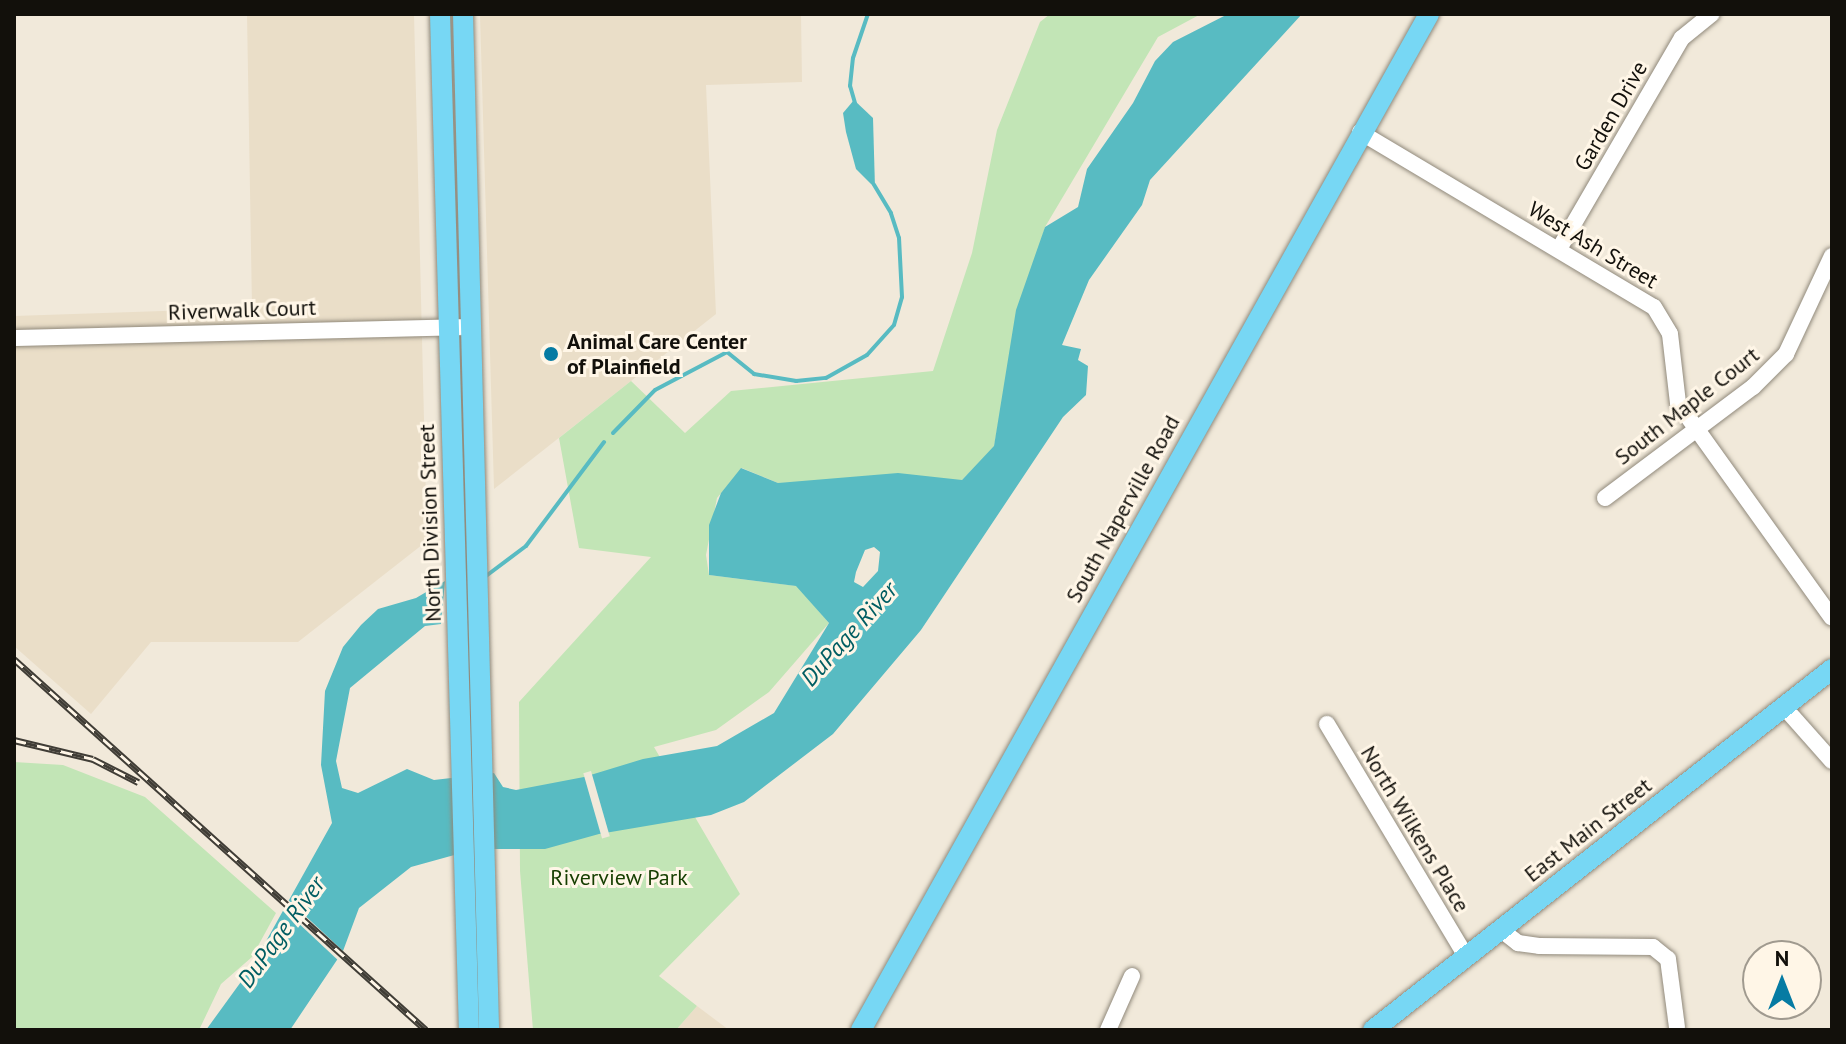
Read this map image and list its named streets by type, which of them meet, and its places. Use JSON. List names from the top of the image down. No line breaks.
{"streets":{"main road":["South Naperville Road","North Division Street","East Main Street"],"street":["Garden Drive","West Ash Street","Riverwalk Court","South Maple Court","North Wilkens Place"]},"crossings":[["Garden Drive","West Ash Street"],["West Ash Street","South Maple Court"],["West Ash Street","South Naperville Road"],["Riverwalk Court","North Division Street"],["North Wilkens Place","East Main Street"]],"water":["DuPage River"],"parks":["Riverview Park"],"places":["Animal Care Center of Plainfield"],"north":"top"}
